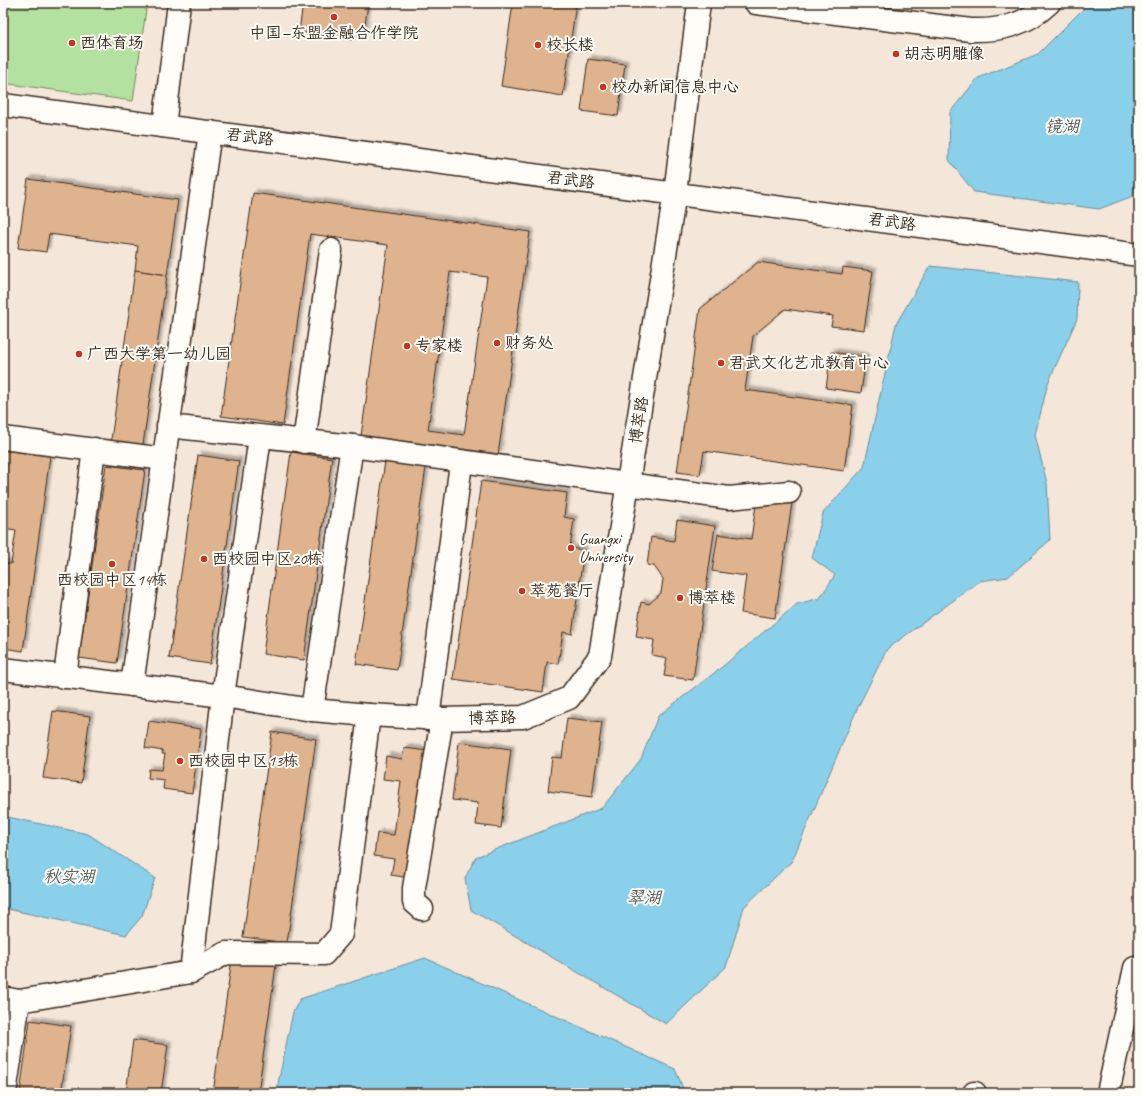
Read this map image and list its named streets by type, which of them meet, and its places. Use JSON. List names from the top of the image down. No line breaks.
{"streets":{"street":["君武路","博萃路"]},"crossings":[["君武路","博萃路"]],"water":["镜湖","秋实湖","翠湖"],"places":["中国—东盟金融合作学院","西体育场","校长楼","胡志明雕像","校办新闻信息中心","财务处","专家楼","广西大学第一幼儿园","君武文化艺术教育中心","Guangxi University","西校园中区20栋","西校园中区14栋","萃苑餐厅","博萃楼","西校园中区13栋"]}
